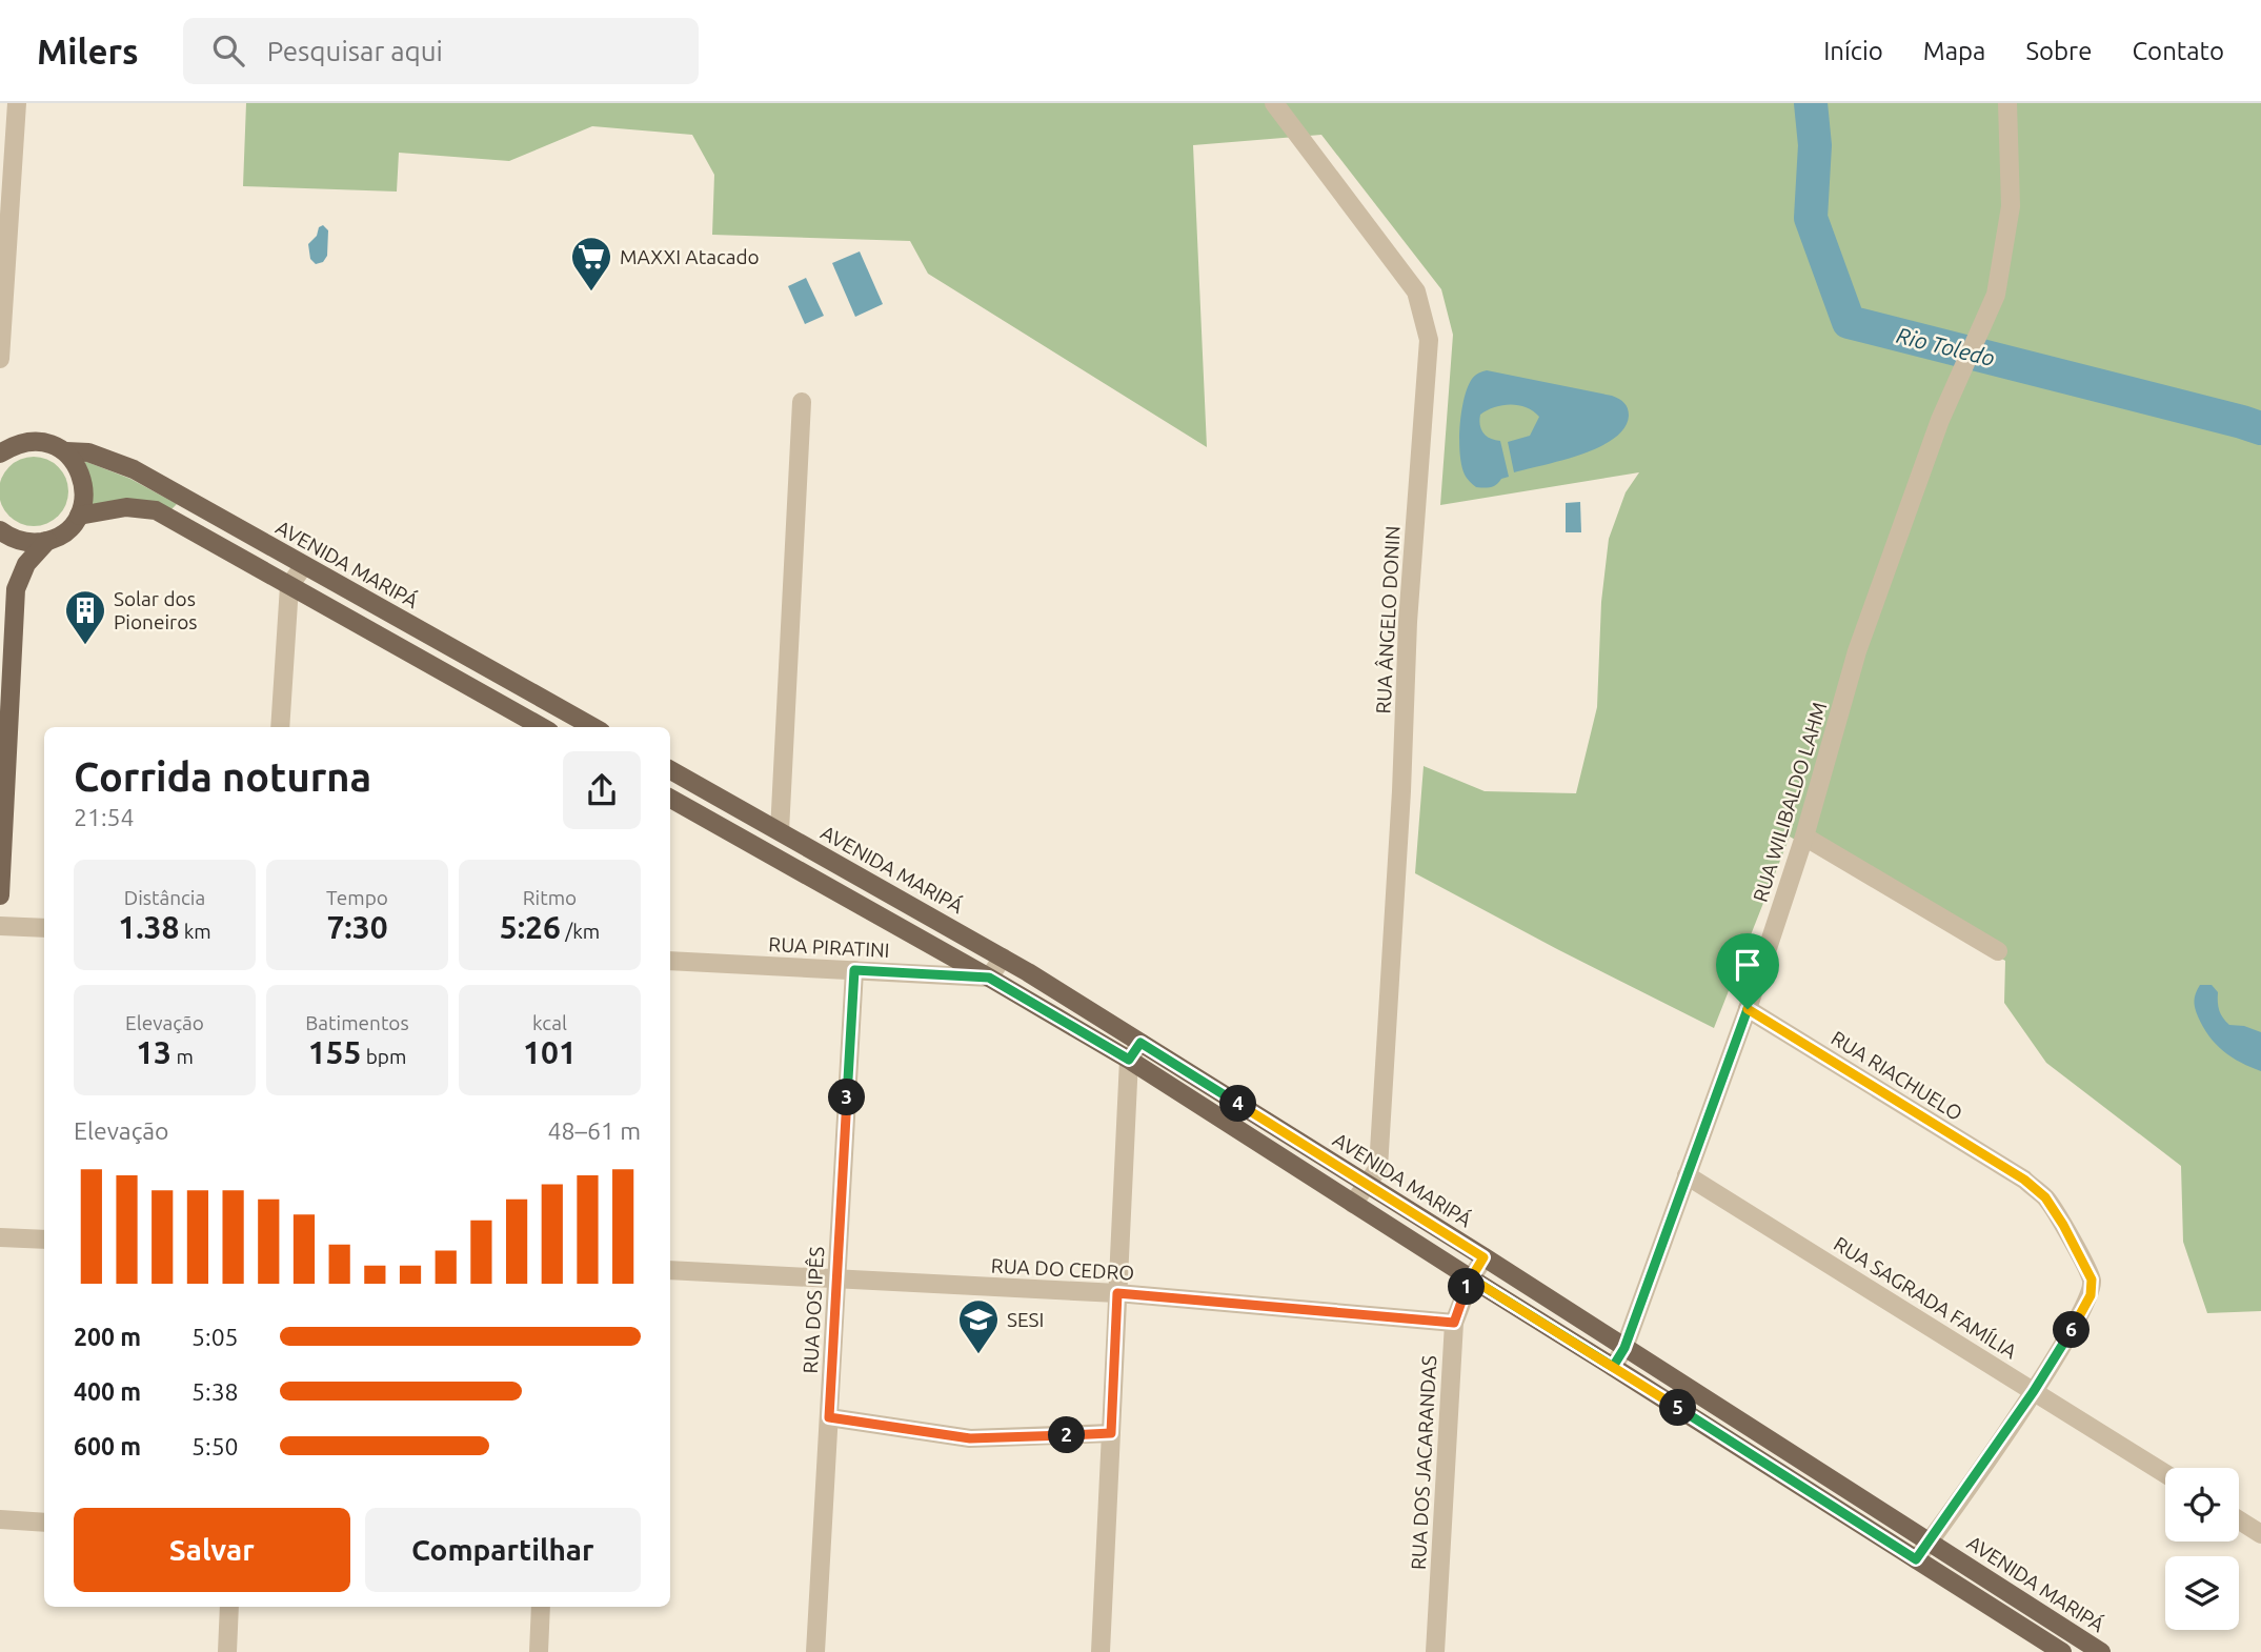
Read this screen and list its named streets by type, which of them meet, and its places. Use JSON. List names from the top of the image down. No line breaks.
{"streets":{"main road":["AVENIDA MARIPÁ"],"street":["RUA ÂNGELO DONIN","RUA WILIBALDO LAHM","RUA PIRATINI","RUA RIACHUELO","RUA DO CEDRO","RUA SAGRADA FAMÍLIA","RUA DOS IPÊS","RUA DOS JACARANDAS"]},"crossings":[["AVENIDA MARIPÁ","RUA ÂNGELO DONIN"],["AVENIDA MARIPÁ","RUA WILIBALDO LAHM"],["AVENIDA MARIPÁ","RUA DOS JACARANDAS"],["RUA WILIBALDO LAHM","RUA RIACHUELO"],["RUA WILIBALDO LAHM","RUA SAGRADA FAMÍLIA"],["RUA PIRATINI","RUA DOS IPÊS"],["RUA RIACHUELO","RUA SAGRADA FAMÍLIA"],["RUA DO CEDRO","RUA DOS IPÊS"],["RUA DO CEDRO","RUA DOS JACARANDAS"]],"water":["Rio Toledo"],"places":{"supermarket":["MAXXI Atacado"],"building":["Solar dos Pioneiros"],"school or university":["SESI"]},"page":{"header":"Milers","search":"Pesquisar aqui","nav":["Início","Mapa","Sobre","Contato"],"heading":["Corrida noturna","21:54"],"stats":[["Distância","1.38 km"],["Tempo","7:30"],["Ritmo","5:26 /km"],["Elevação","13 m"],["Batimentos","155 bpm"],["kcal","101"]],"pins":["3","4","1","6","5","2"],"chart":["Elevação","48–61 m"],"list":[{"name":"200 m","note":"5:05"},{"name":"400 m","note":"5:38"},{"name":"600 m","note":"5:50"}],"buttons":["Salvar","Compartilhar"]}}
